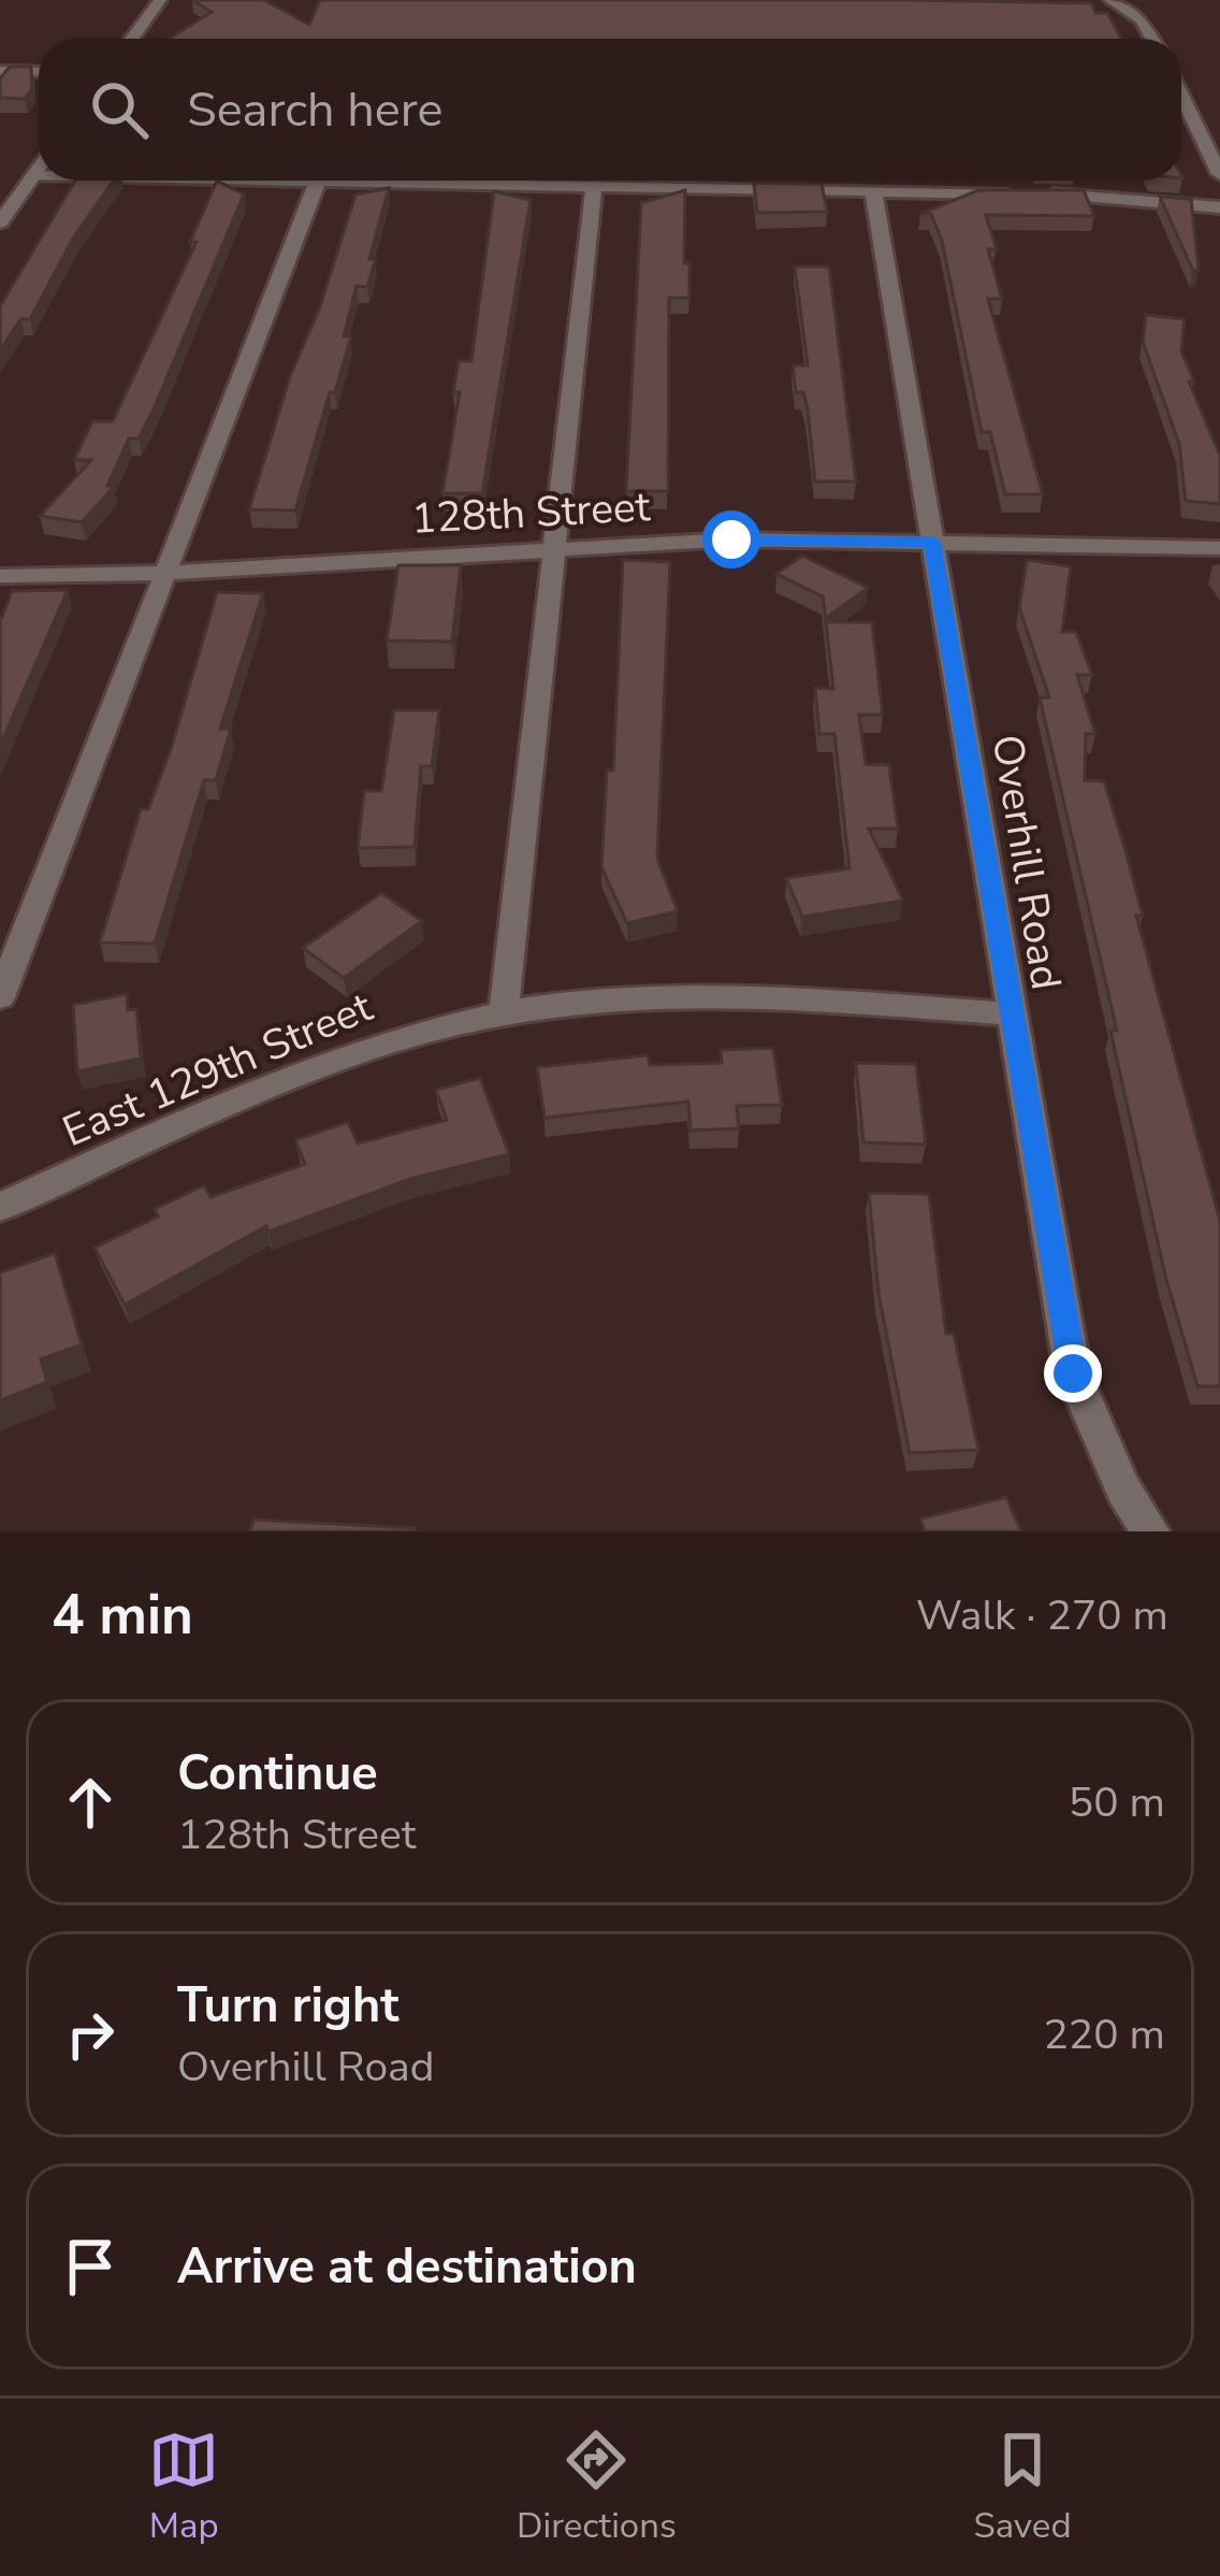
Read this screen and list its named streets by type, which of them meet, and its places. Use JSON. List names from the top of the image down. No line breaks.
{"streets":{"street":["128th Street","Overhill Road","East 129th Street"]},"crossings":[["128th Street","Overhill Road"],["Overhill Road","East 129th Street"]],"page":{"search":"Search here","heading":["4 min","Walk · 270 m"],"list":[["Continue","128th Street","50 m"],["Turn right","Overhill Road","220 m"],"Arrive at destination"],"nav":["Map","Directions","Saved"]}}
